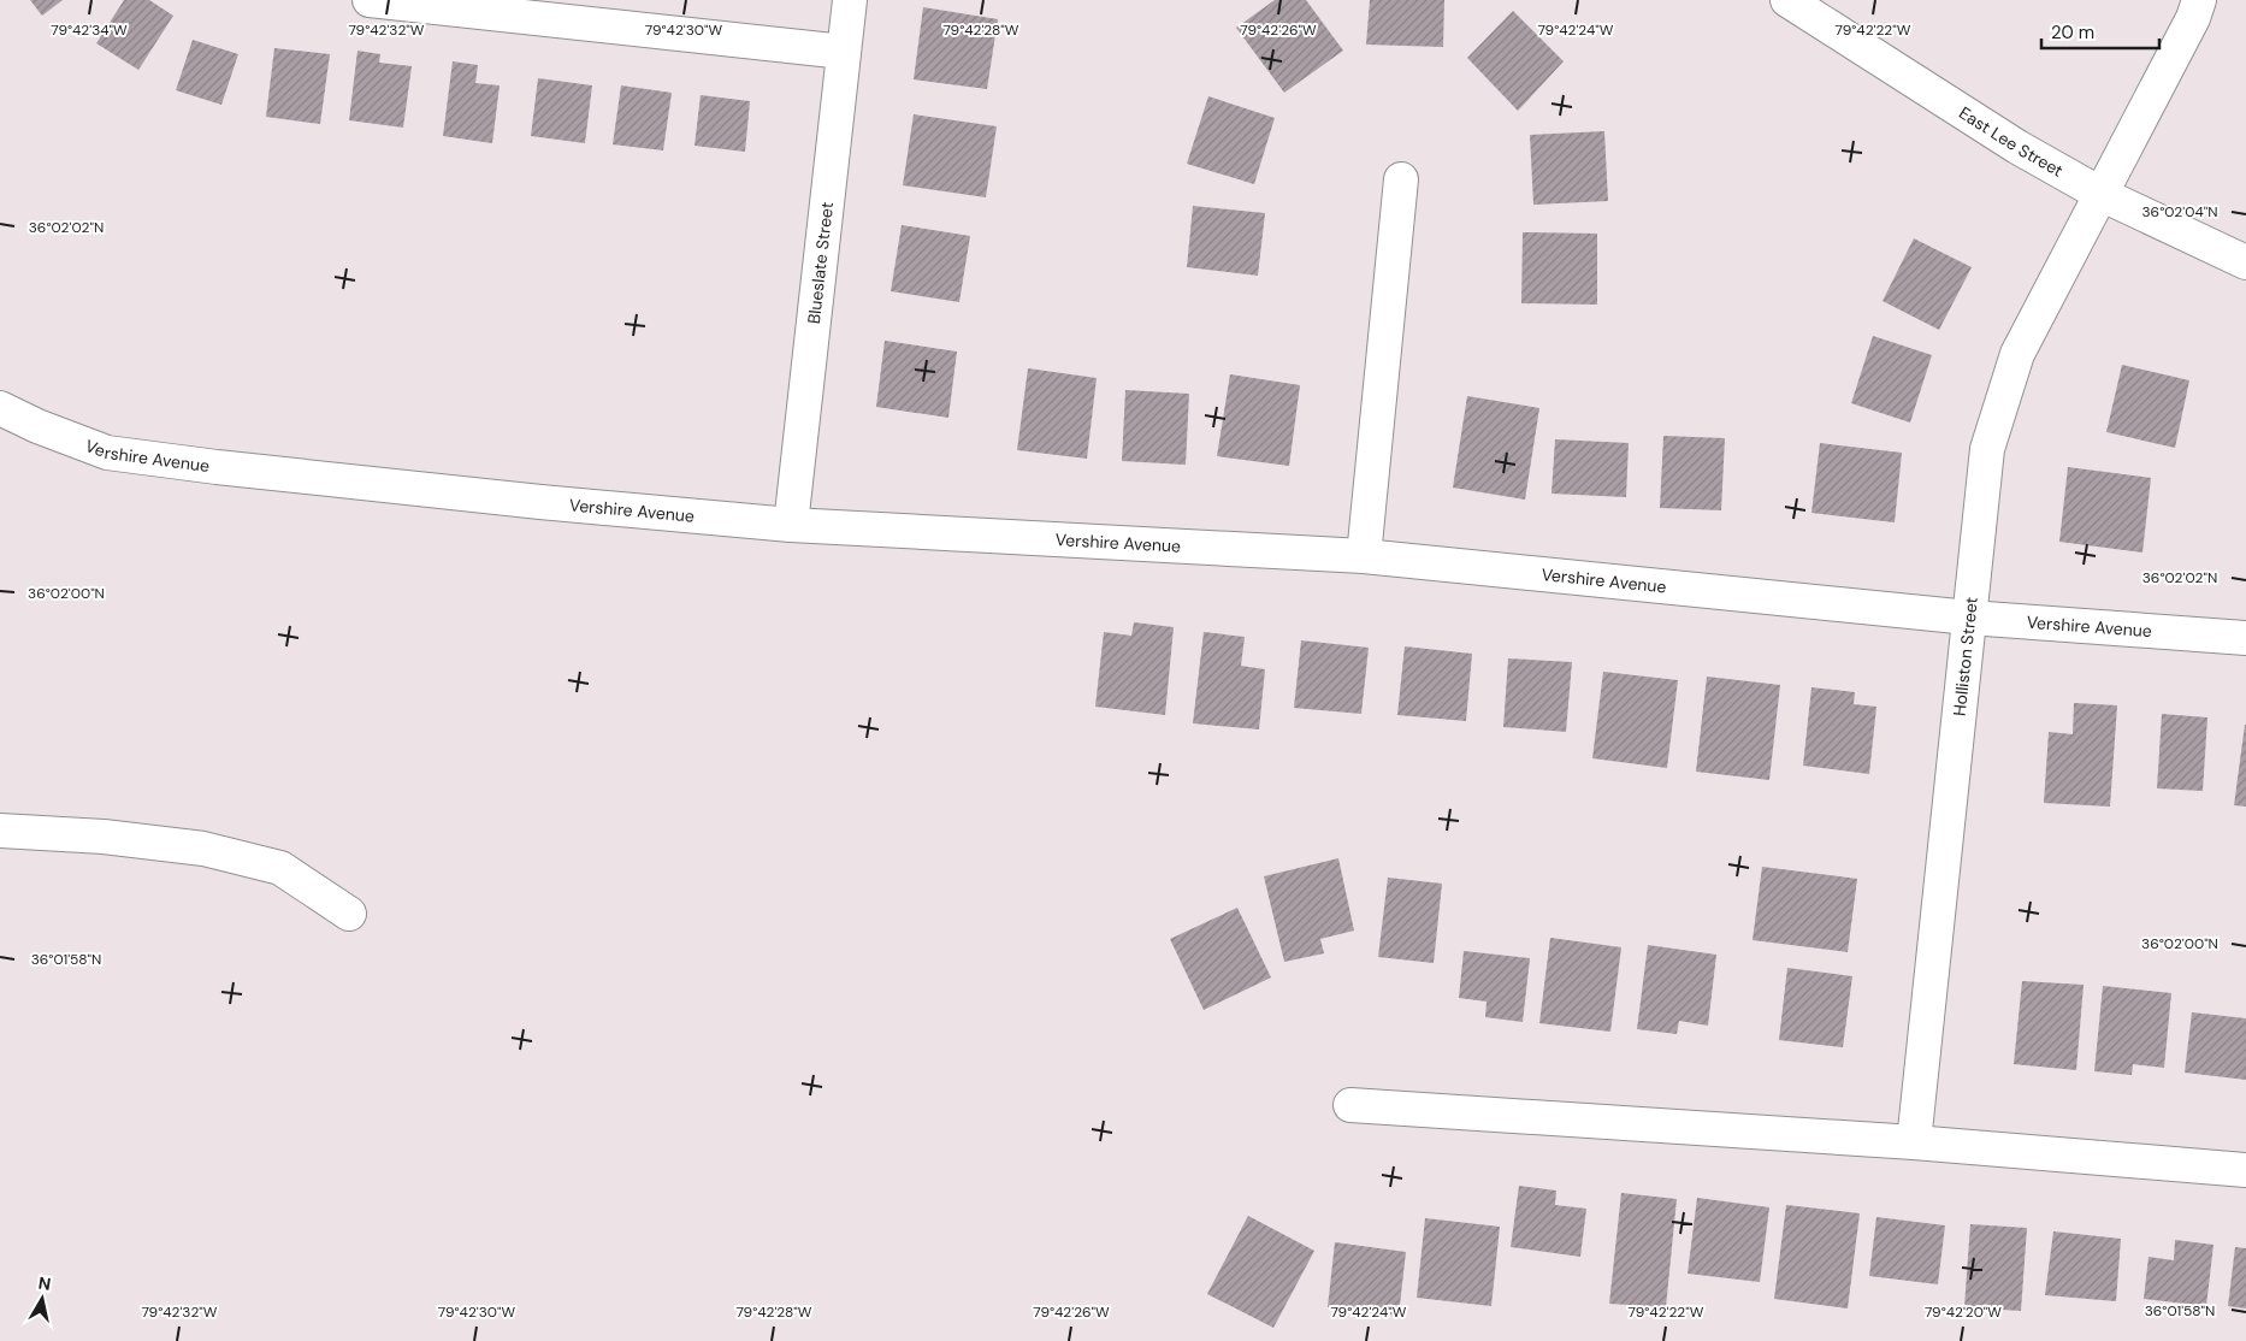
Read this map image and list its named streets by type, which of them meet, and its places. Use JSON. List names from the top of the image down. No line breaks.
{"streets":{"street":["East Lee Street","Blueslate Street","Vershire Avenue","Holliston Street"]},"crossings":[["East Lee Street","Holliston Street"],["Blueslate Street","Vershire Avenue"],["Vershire Avenue","Holliston Street"]],"scale_bar":"20 m","north":"top","coordinates":["79°42'34\"W","79°42'32\"W","79°42'30\"W","79°42'28\"W","79°42'26\"W","79°42'24\"W","79°42'22\"W","36°02'04\"N","36°02'02\"N","36°02'00\"N","36°01'58\"N","79°42'20\"W"]}
